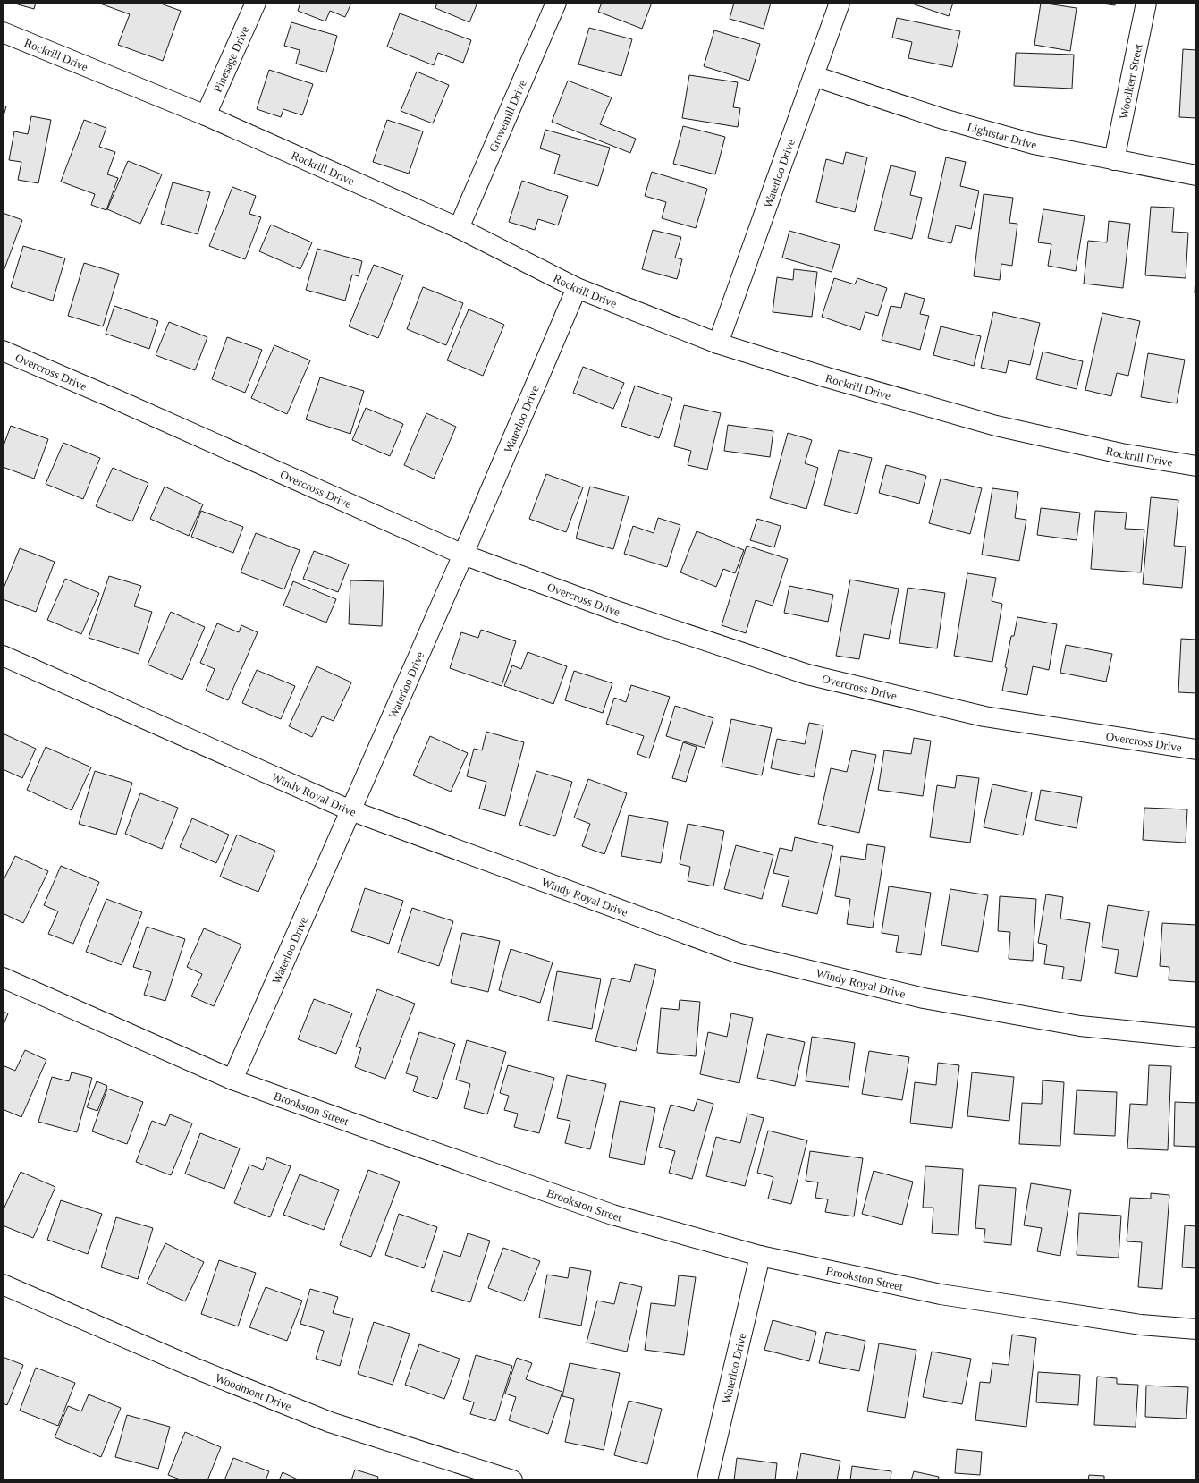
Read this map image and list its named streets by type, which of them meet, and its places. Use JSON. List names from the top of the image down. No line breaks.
{"streets":{"street":["Rockrill Drive","Pinesage Drive","Woodkerr Street","Grovemill Drive","Lightstar Drive","Waterloo Drive","Overcross Drive","Windy Royal Drive","Brookston Street","Woodmont Drive"]},"crossings":[["Rockrill Drive","Pinesage Drive"],["Rockrill Drive","Grovemill Drive"],["Rockrill Drive","Waterloo Drive"],["Woodkerr Street","Lightstar Drive"],["Lightstar Drive","Waterloo Drive"],["Waterloo Drive","Overcross Drive"],["Waterloo Drive","Windy Royal Drive"],["Waterloo Drive","Brookston Street"]]}
